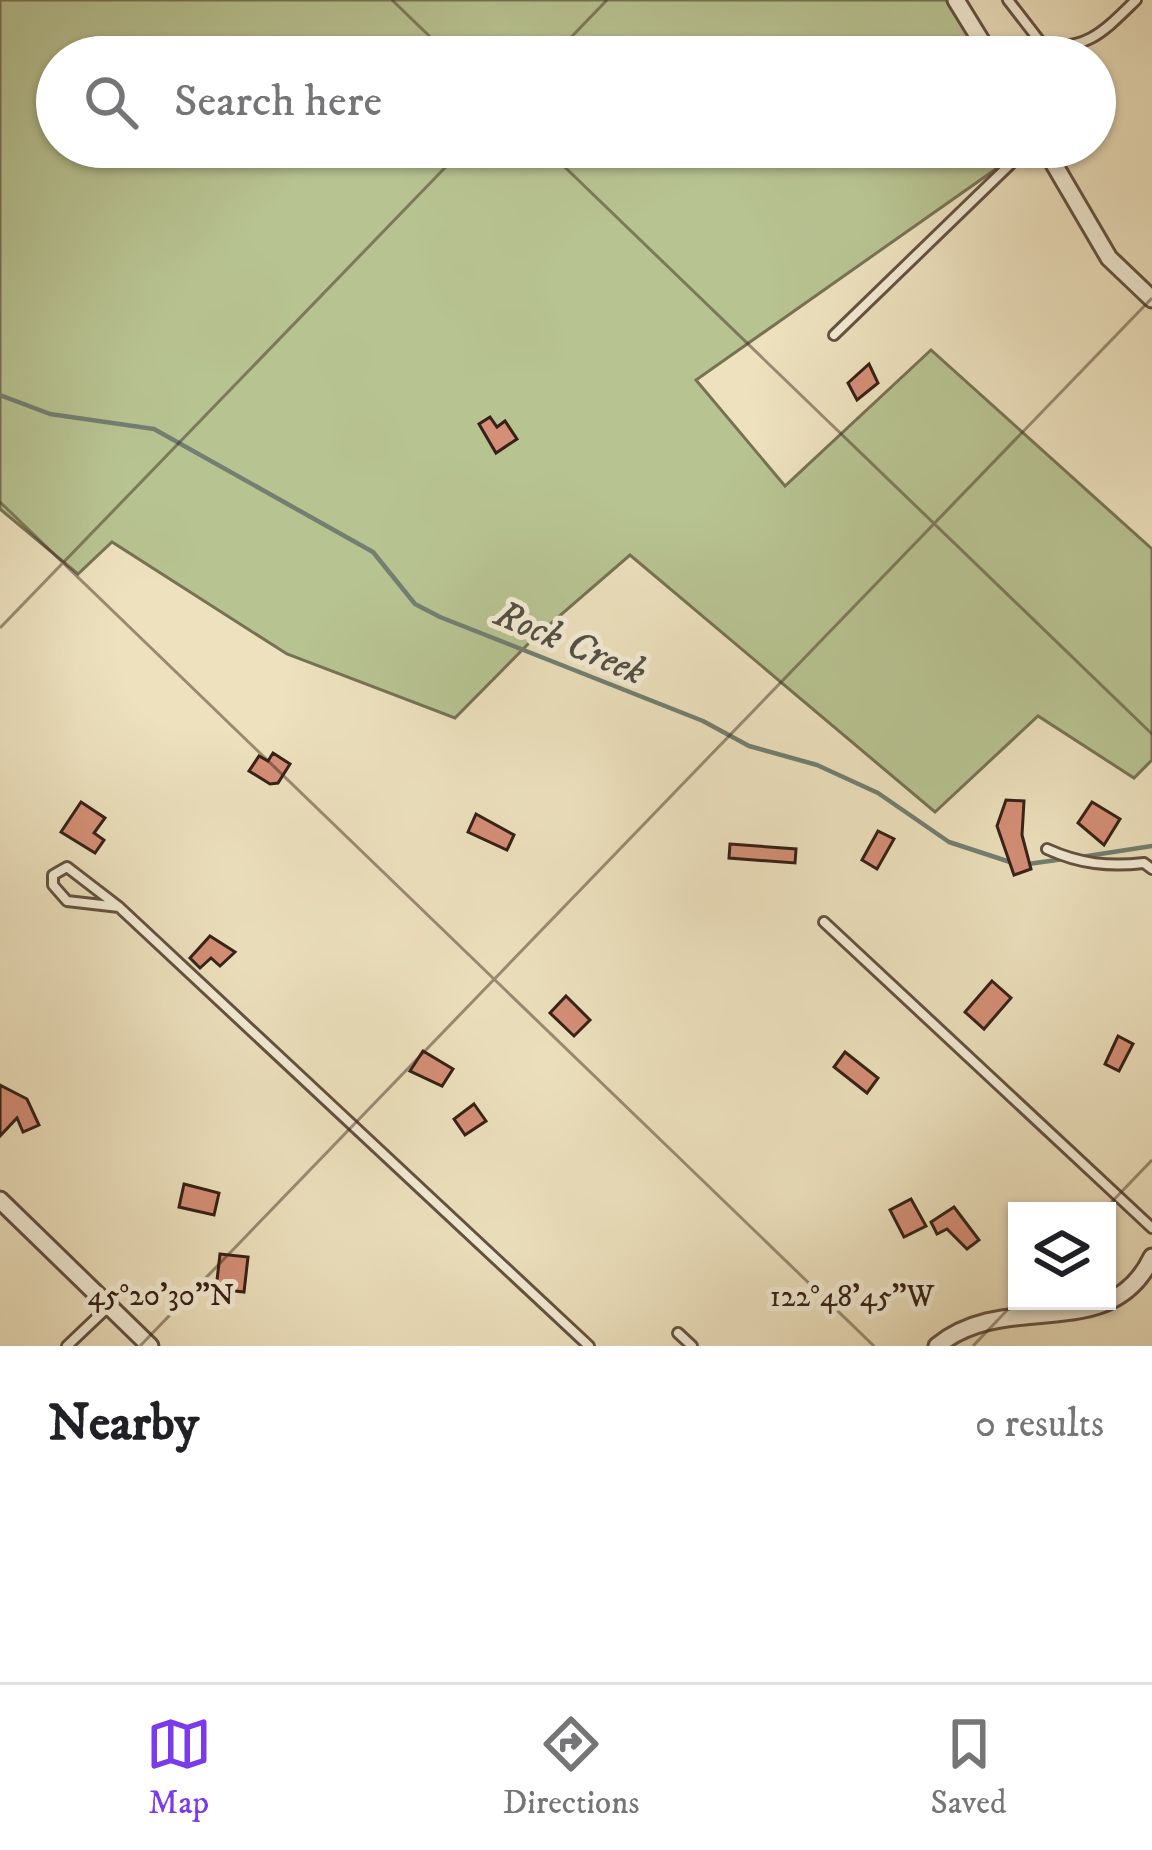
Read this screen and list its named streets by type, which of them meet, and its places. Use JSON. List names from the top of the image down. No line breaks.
{"water":["Rock Creek"],"page":{"search":"Search here","heading":["Nearby","0 results"],"nav":["Map","Directions","Saved"]},"coordinates":["45°20'30\"N","122°48'45\"W"]}
